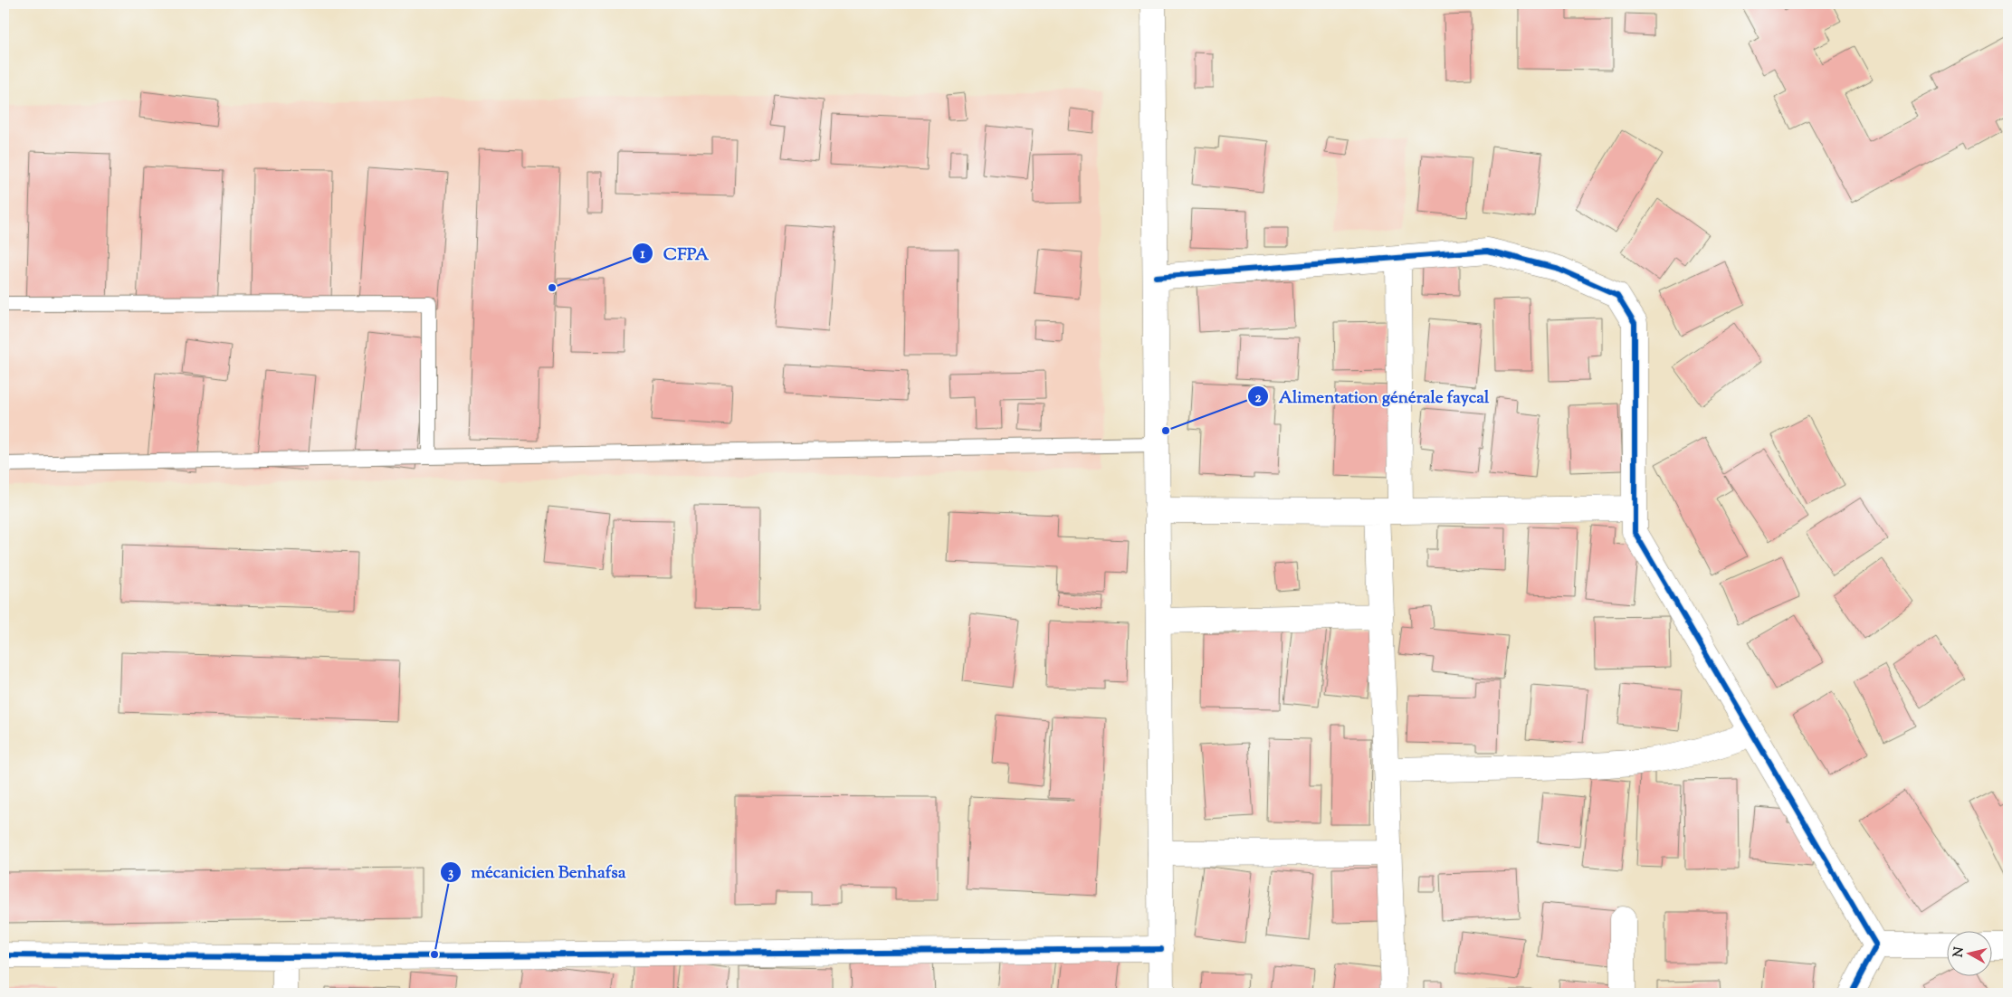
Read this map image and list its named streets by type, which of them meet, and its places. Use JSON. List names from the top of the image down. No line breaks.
{"places":["CFPA","Alimentation générale faycal","mécanicien Benhafsa"],"north":"left"}
